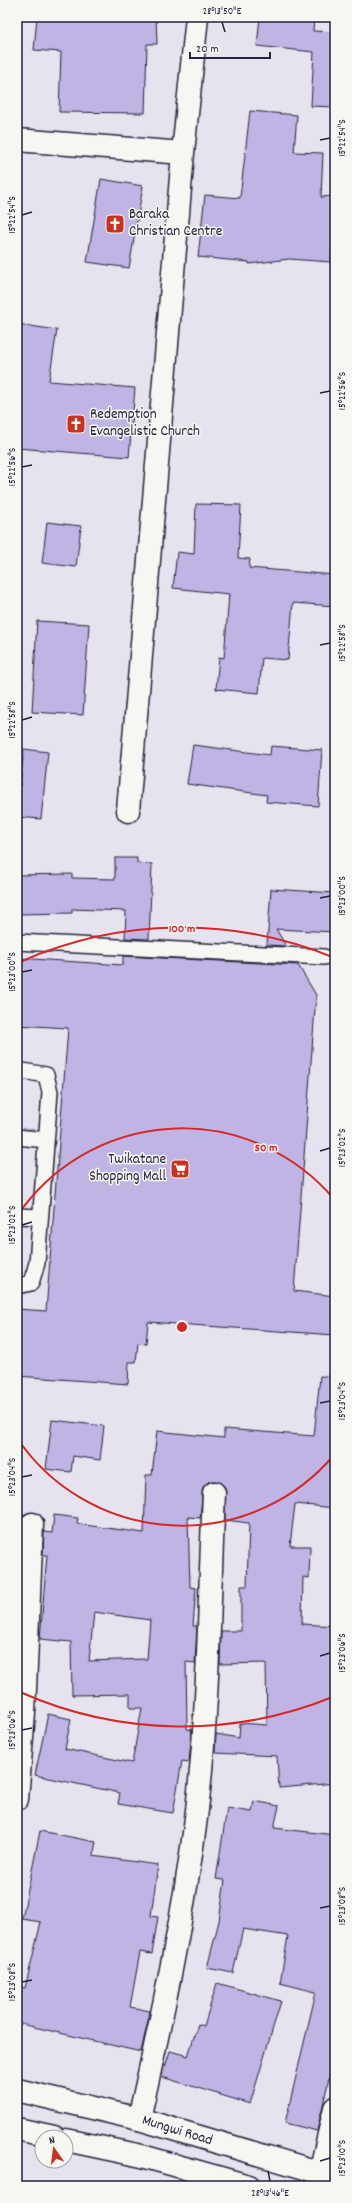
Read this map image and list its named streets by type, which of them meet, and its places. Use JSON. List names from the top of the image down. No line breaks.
{"streets":{"street":["Mungwi Road"]},"places":{"church":["Baraka Christian Centre","Redemption Evangelistic Church"],"supermarket":["Twikatane Shopping Mall"]},"scale_bar":"20 m","north":"top","coordinates":["28°13'50\"E","15°22'54\"S","15°22'56\"S","15°22'58\"S","15°23'00\"S","15°23'02\"S","15°23'04\"S","15°23'06\"S","15°23'08\"S","15°23'10\"S","28°13'46\"E"],"rings":["100 m","50 m"]}
